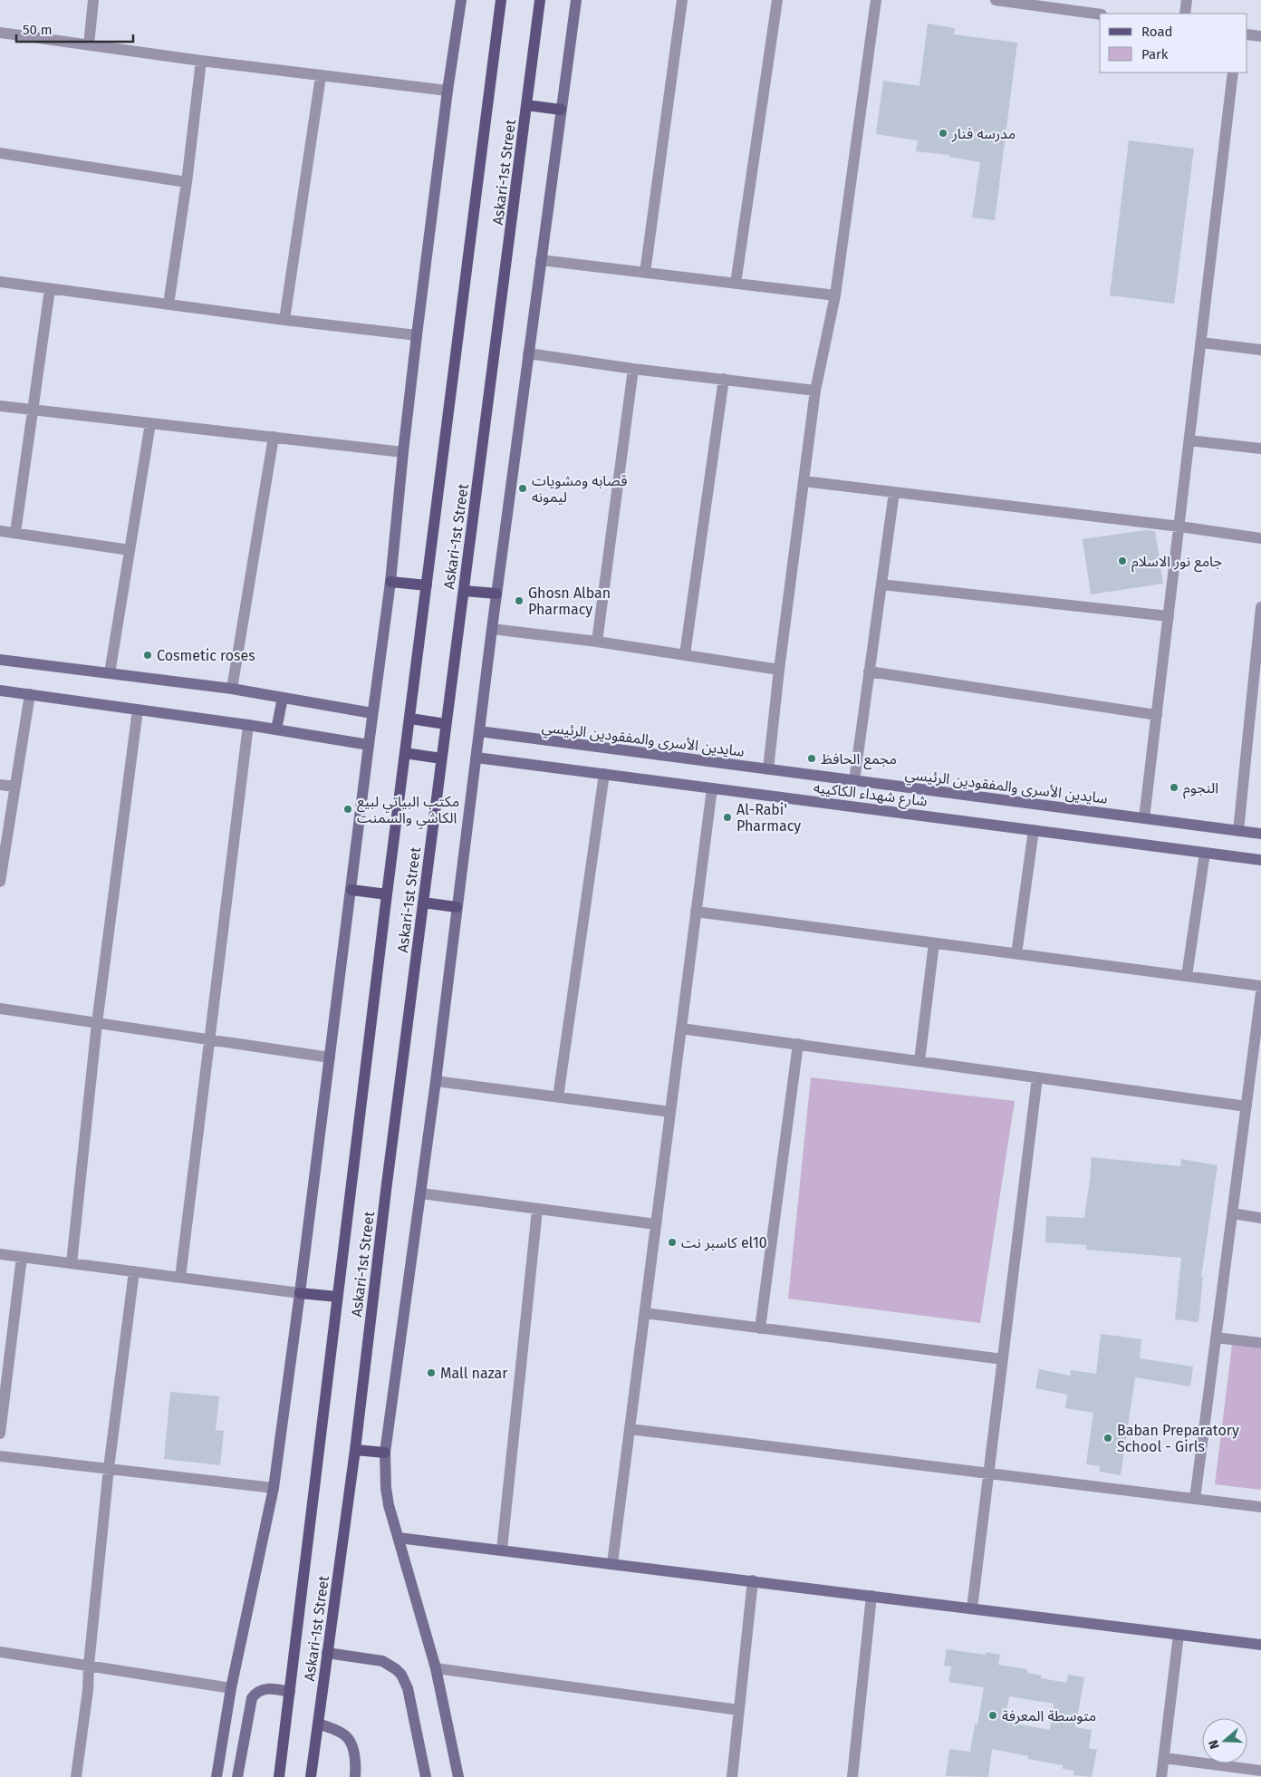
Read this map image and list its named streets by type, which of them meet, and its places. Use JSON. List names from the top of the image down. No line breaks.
{"streets":{"main road":["Askari-1st Street"],"street":["سايدين الأسرى والمفقودين الرئيسي","شارع شهداء الكاكييه"]},"places":["مدرسه فنار","قصابه ومشويات ليمونه","جامع نور الاسلام","Ghosn Alban Pharmacy","Cosmetic roses","مجمع الحافظ","النجوم","مكتب البياتي لبيع الكاشي والسمنت","Al-Rabi' Pharmacy","كاسبر نت el10","Mall nazar","Baban Preparatory School - Girls","متوسطة المعرفة"],"legend":["Road","Park"],"scale_bar":"50 m","north":"left"}
